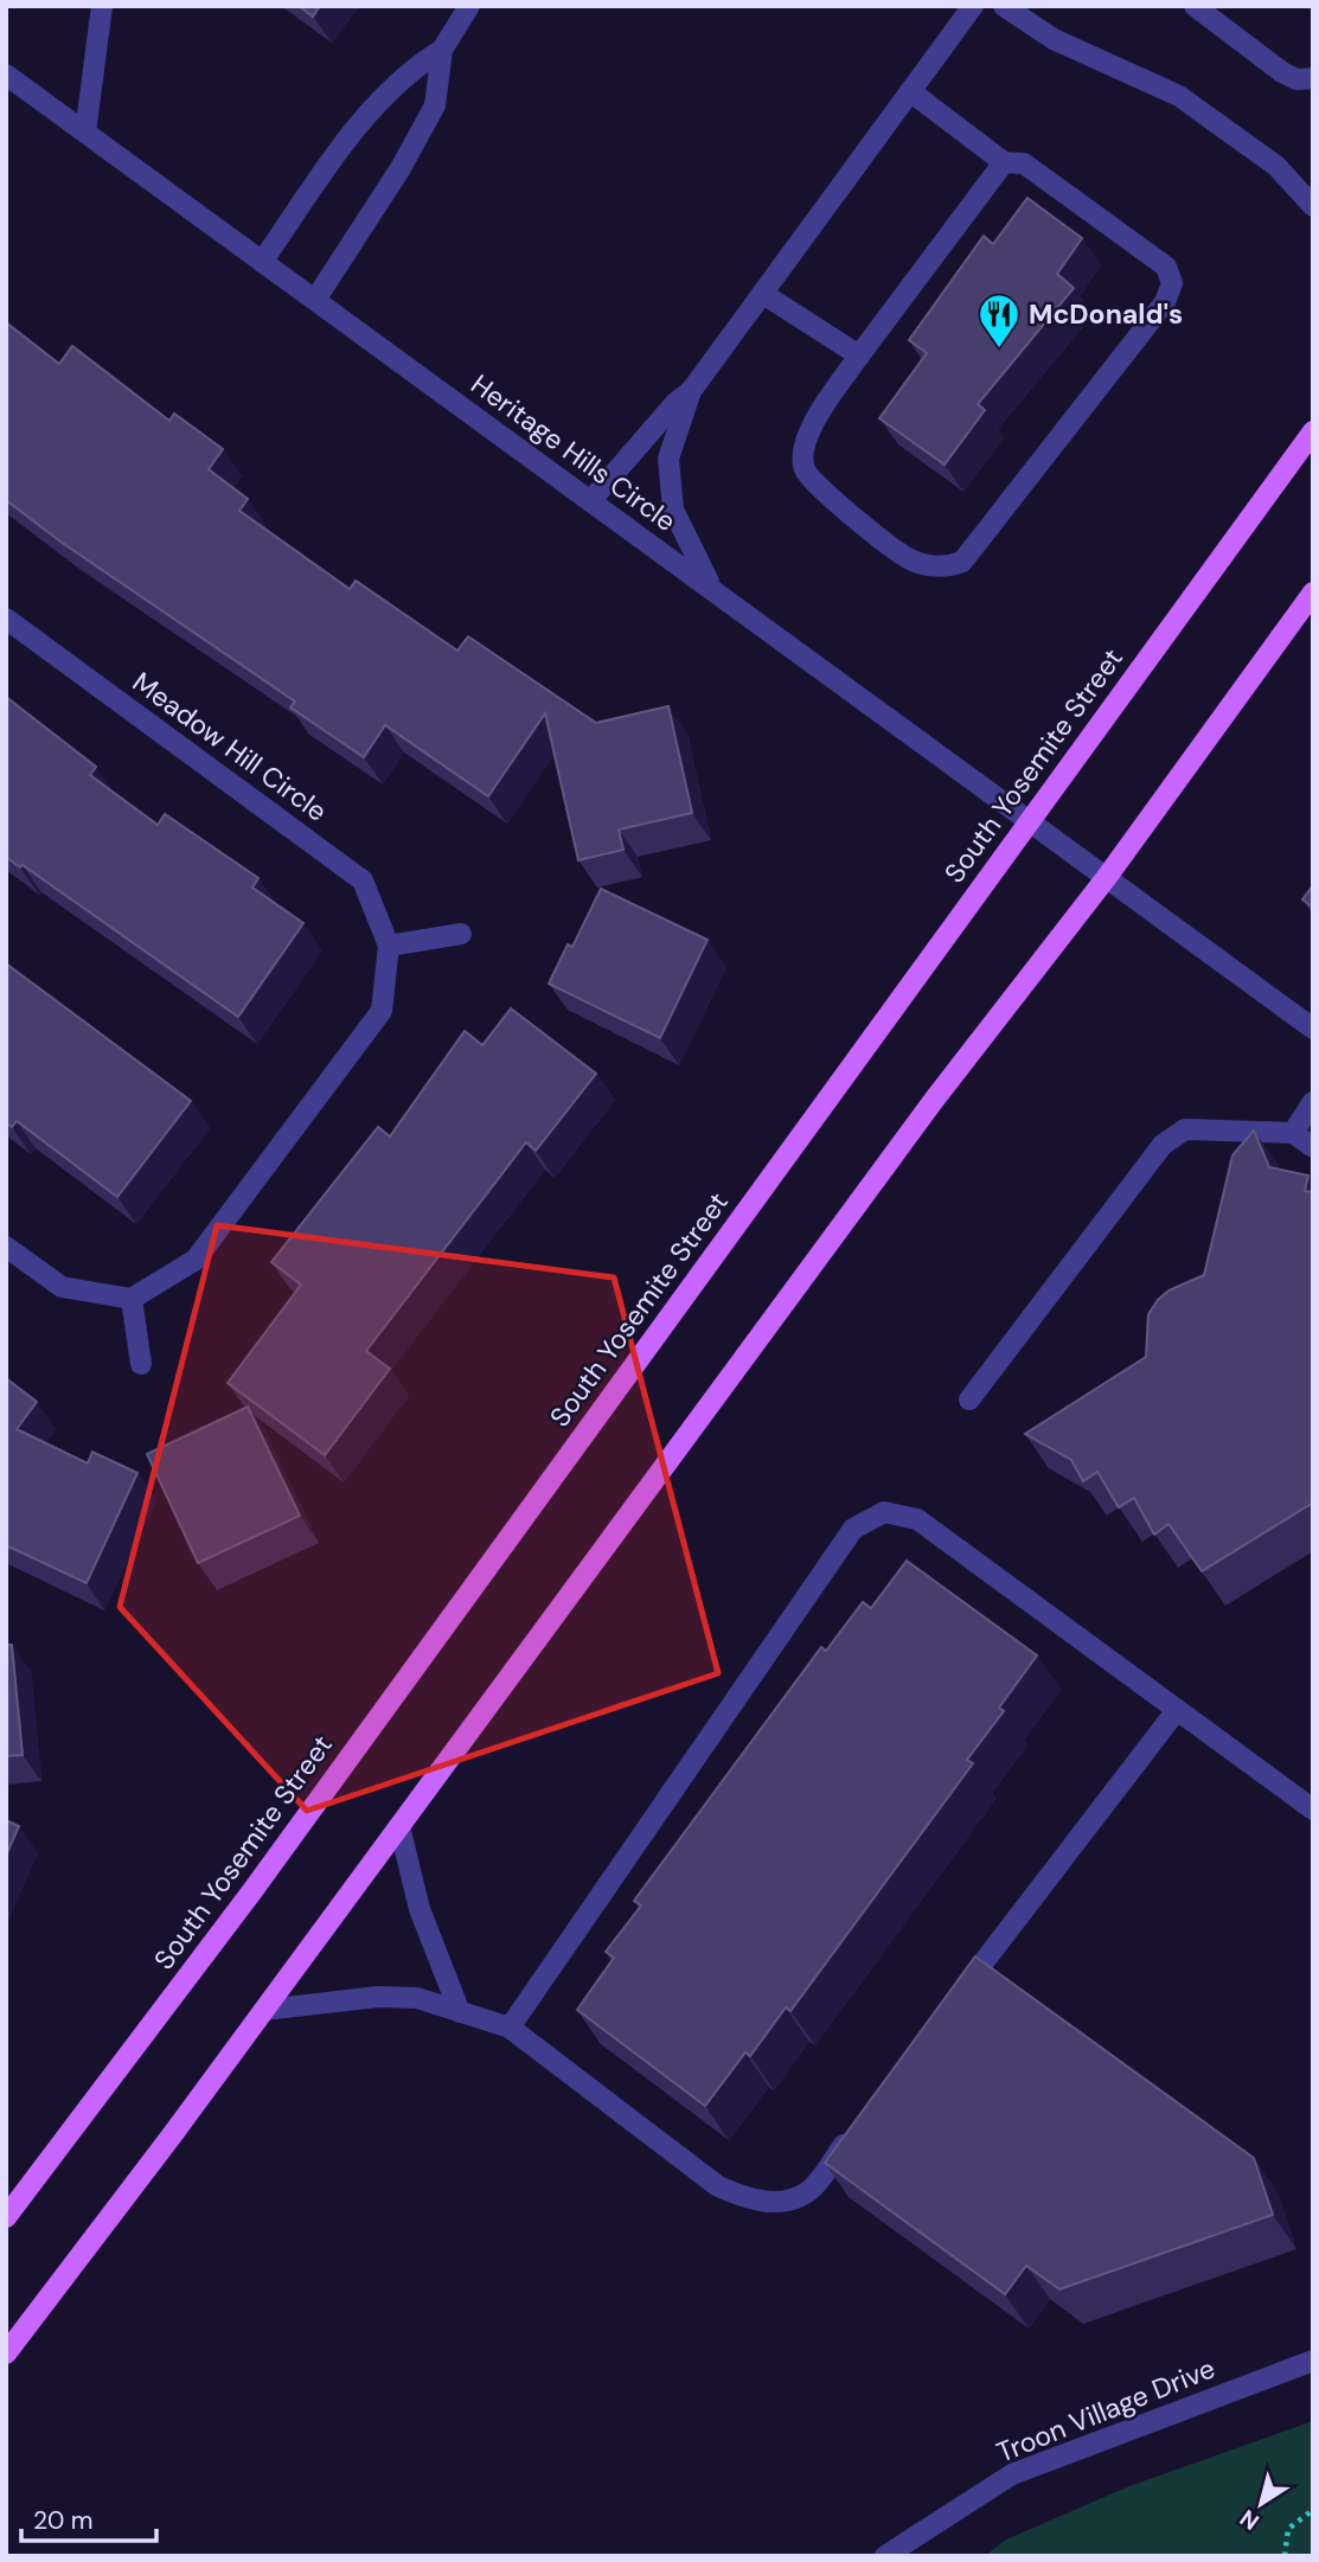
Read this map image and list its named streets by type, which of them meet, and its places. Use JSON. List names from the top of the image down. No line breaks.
{"streets":{"main road":["South Yosemite Street"],"street":["Heritage Hills Circle","Meadow Hill Circle","Troon Village Drive"]},"crossings":[["Heritage Hills Circle","South Yosemite Street"]],"places":{"restaurant":["McDonald's"]},"scale_bar":"20 m","north":"bottom left"}
